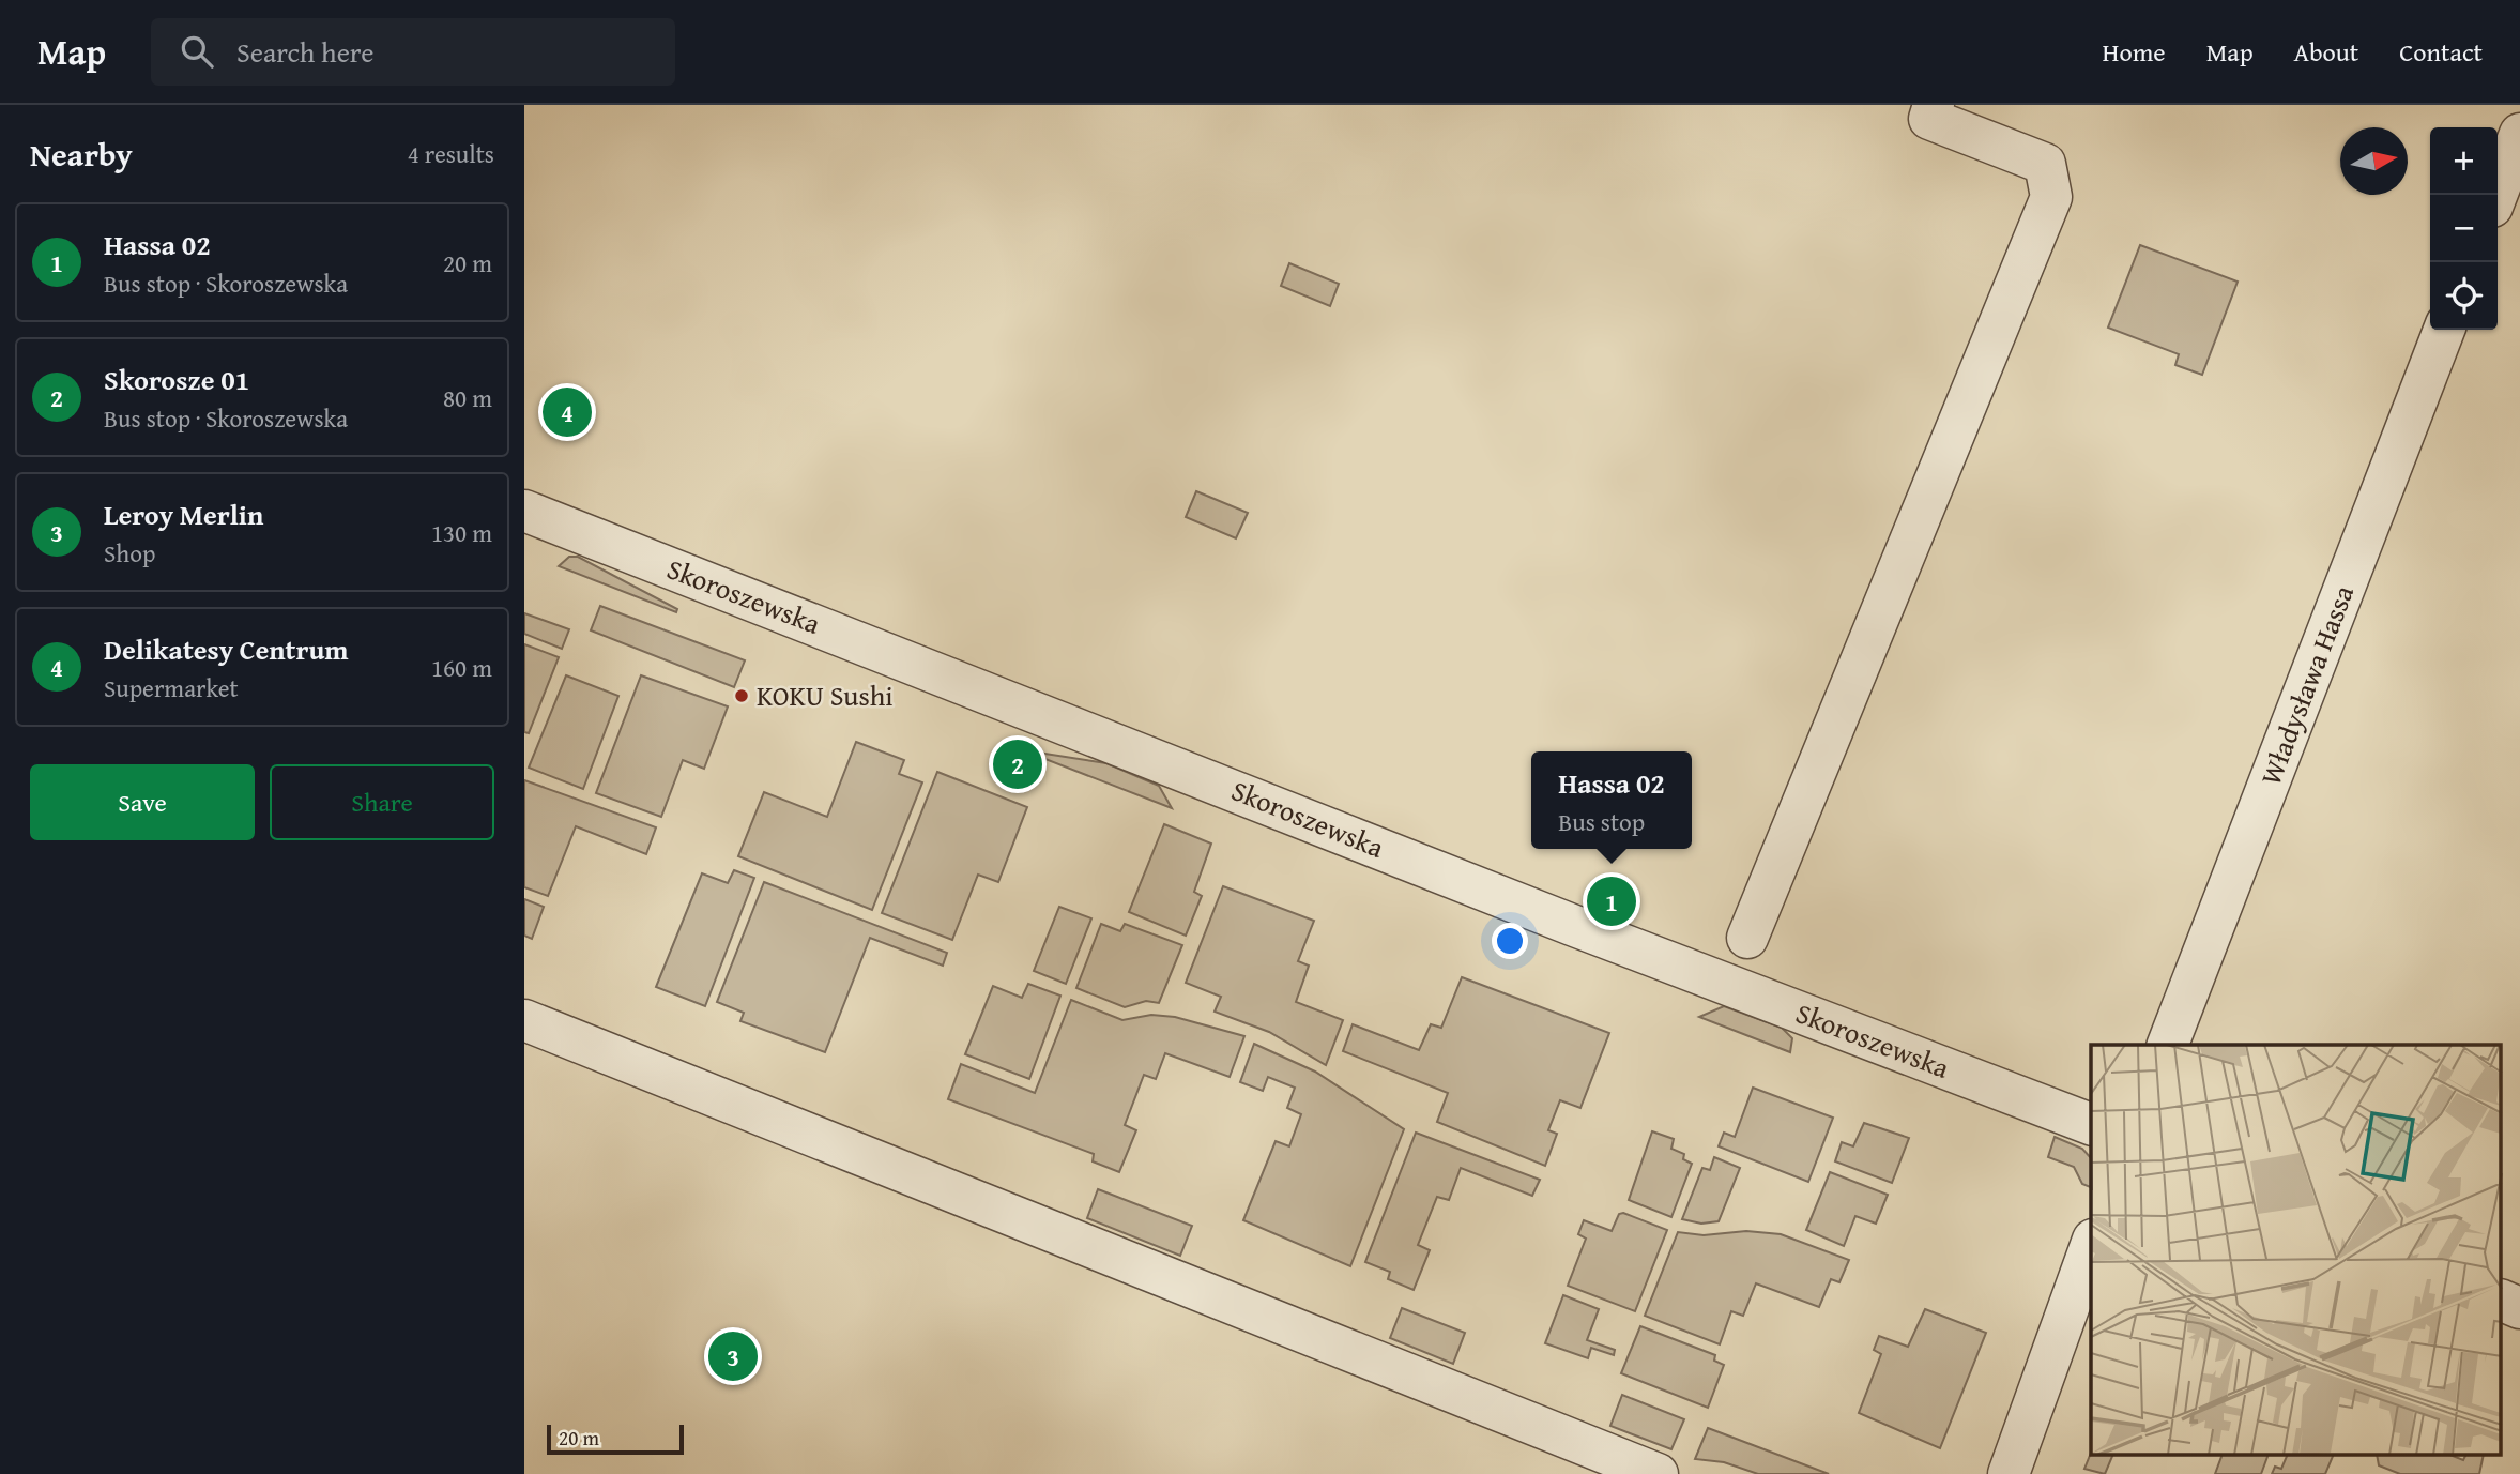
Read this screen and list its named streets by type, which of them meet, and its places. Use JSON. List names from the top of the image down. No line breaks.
{"streets":{"street":["Skoroszewska","Władysława Hassa"]},"places":["KOKU Sushi"],"scale_bar":"20 m","north":"right","page":{"header":"Map","search":"Search here","nav":["Home","Map","About","Contact"],"heading":["Nearby","4 results"],"map_buttons":["+","−"],"list":[{"mark":"1","name":"Hassa 02","note":"Bus stop · Skoroszewska","value":"20 m"},{"mark":"2","name":"Skorosze 01","note":"Bus stop · Skoroszewska","value":"80 m"},{"mark":"3","name":"Leroy Merlin","note":"Shop","value":"130 m"},{"mark":"4","name":"Delikatesy Centrum","note":"Supermarket","value":"160 m"}],"pins":["4","2","1","3"],"buttons":["Save","Share"],"popup":["Hassa 02","Bus stop"],"scale":"20 m"}}
